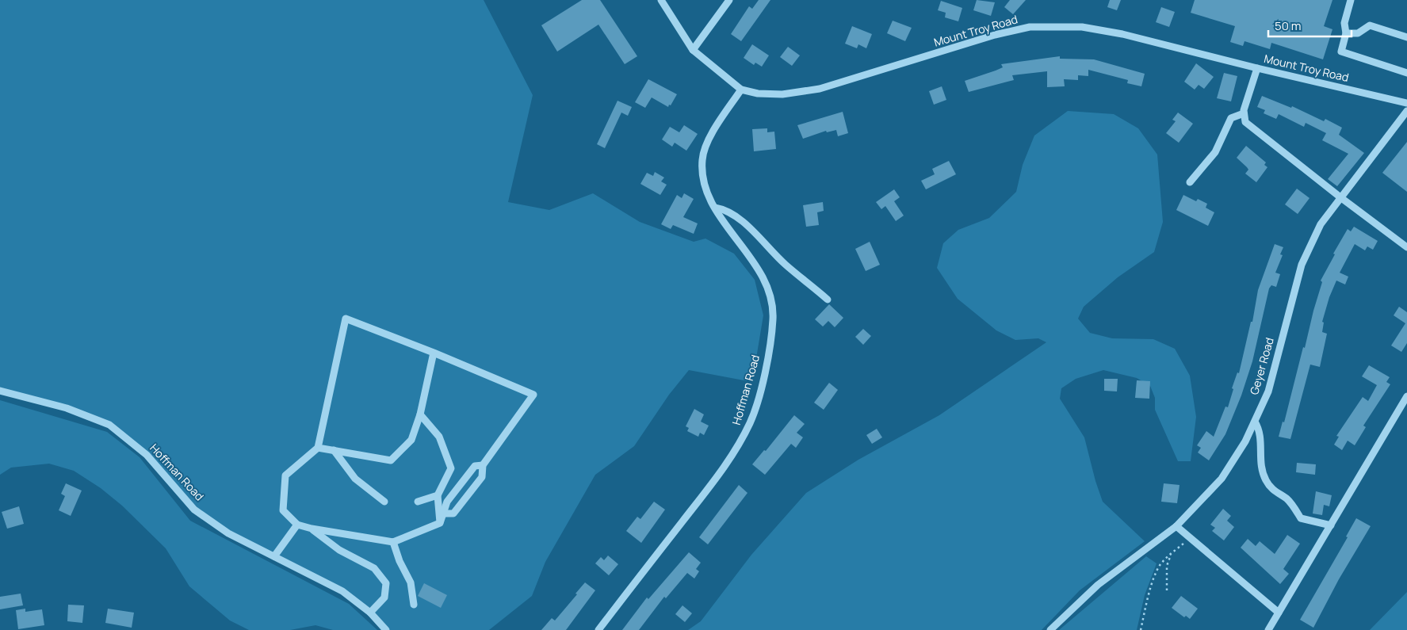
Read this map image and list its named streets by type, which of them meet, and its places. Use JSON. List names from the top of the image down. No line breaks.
{"streets":{"street":["Mount Troy Road","Geyer Road","Hoffman Road"]},"crossings":[["Mount Troy Road","Hoffman Road"]],"scale_bar":"50 m"}
